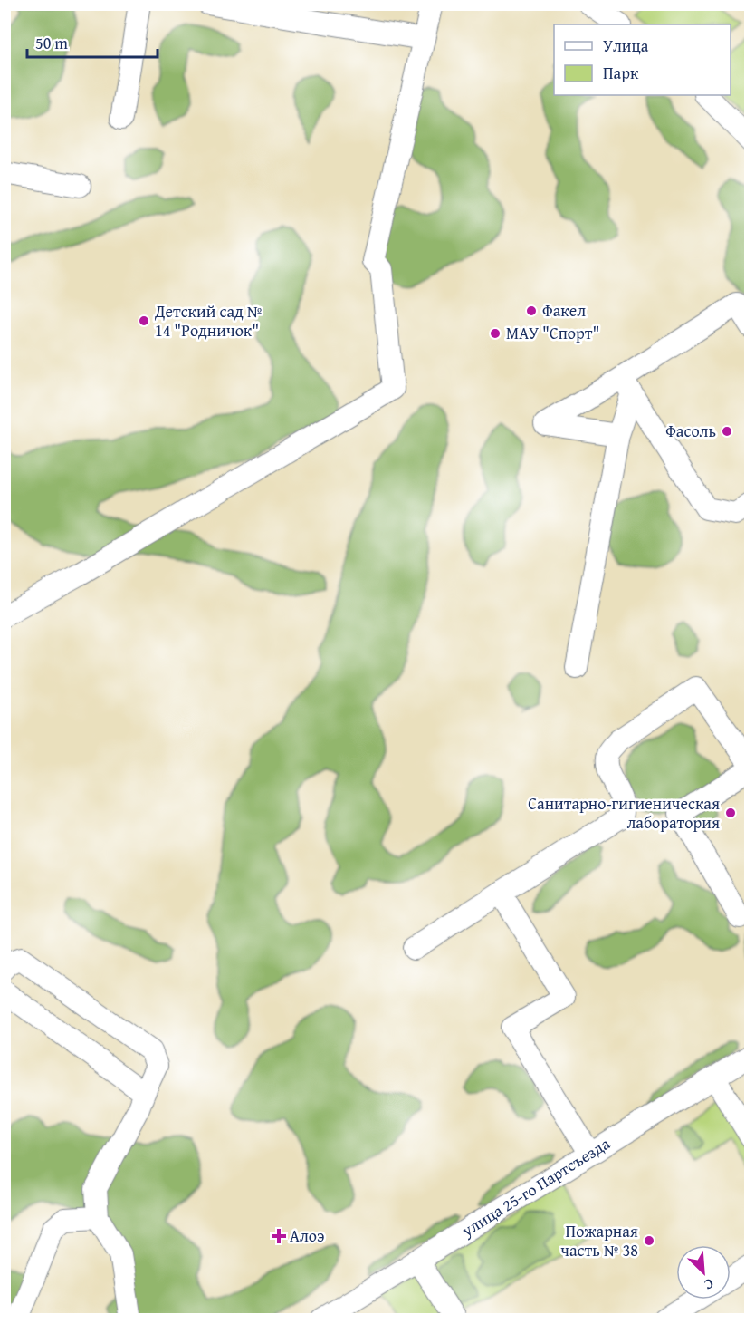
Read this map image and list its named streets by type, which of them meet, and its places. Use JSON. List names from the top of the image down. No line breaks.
{"streets":{"street":["улица 25-го Партсъезда"]},"places":{"other":["Факел","Детский сад № 14 \"Родничок\"","МАУ \"Спорт\"","Фасоль","Санитарно-гигиеническая лаборатория","Пожарная часть № 38"],"health":["Алоэ"]},"legend":["Улица","Парк"],"scale_bar":"50 m","north":"bottom right"}
